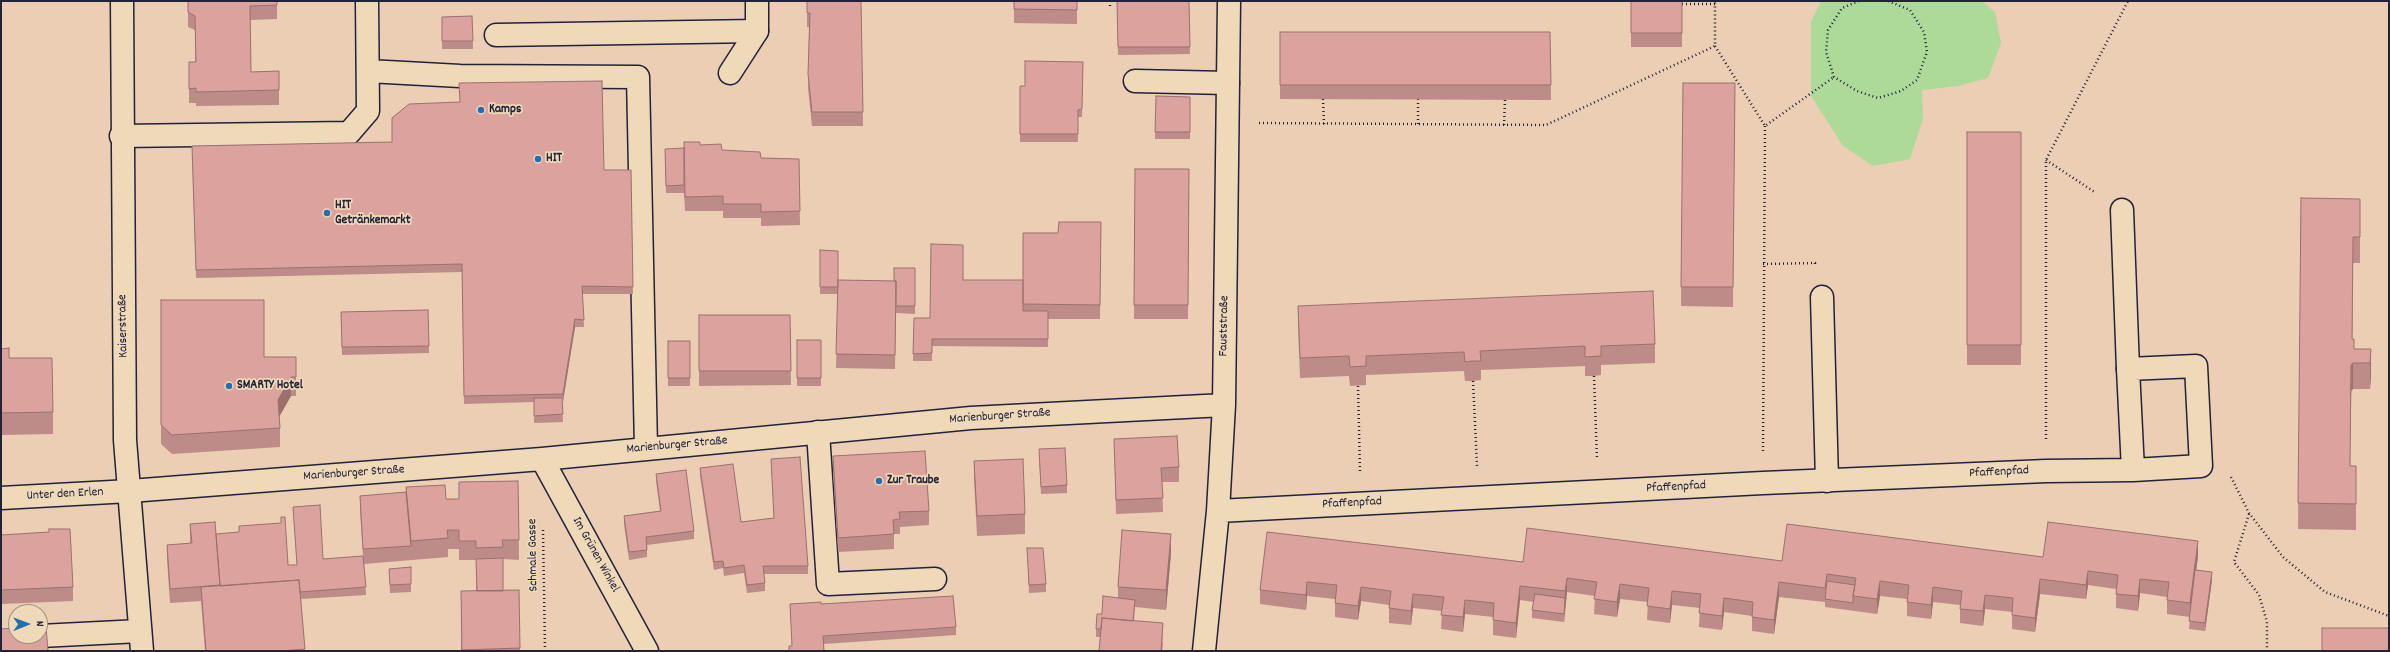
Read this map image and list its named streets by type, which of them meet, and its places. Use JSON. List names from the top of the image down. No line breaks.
{"streets":{"street":["Kaiserstraße","Fauststraße","Marienburger Straße","Pfaffenpfad","Unter den Erlen","Im Grünen Winkel"],"path":["Schmale Gasse"]},"crossings":[["Kaiserstraße","Marienburger Straße"],["Kaiserstraße","Unter den Erlen"],["Fauststraße","Marienburger Straße"],["Fauststraße","Pfaffenpfad"],["Marienburger Straße","Unter den Erlen"],["Marienburger Straße","Im Grünen Winkel"]],"places":["Kamps","HIT","HIT Getränkemarkt","SMARTY Hotel","Zur Traube"],"north":"right"}
